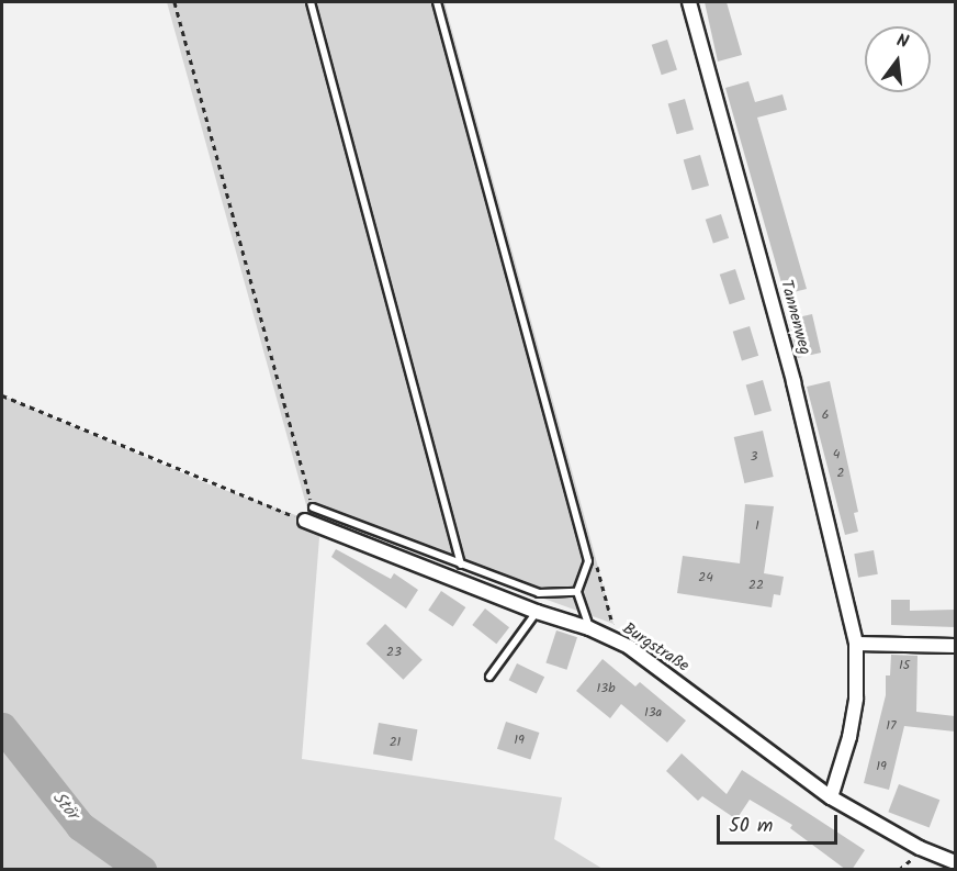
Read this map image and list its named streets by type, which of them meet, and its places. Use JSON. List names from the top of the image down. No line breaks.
{"streets":{"street":["Tannenweg","Burgstraße"]},"crossings":[["Tannenweg","Burgstraße"]],"water":["Stör"],"house_numbers":["6","4","3","2","1","24","22","23","15","13b","13a","17","19","21","19"],"scale_bar":"50 m","north":"top"}
